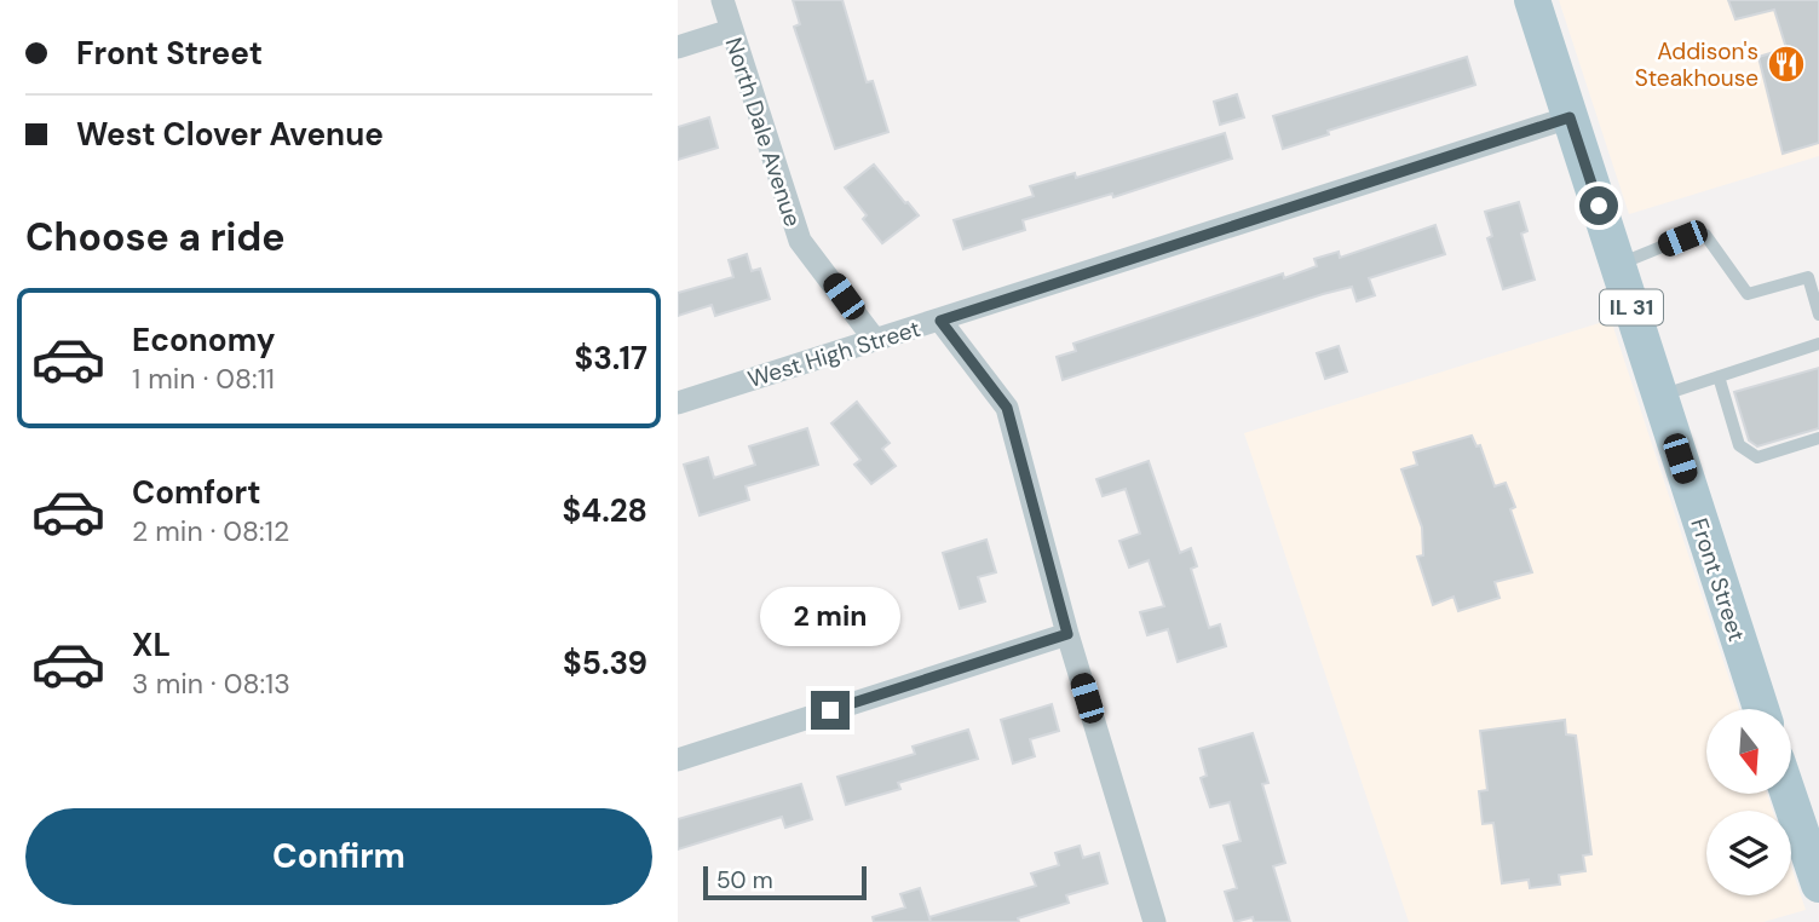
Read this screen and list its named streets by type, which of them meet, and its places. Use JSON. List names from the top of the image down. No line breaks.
{"streets":{"main road":["IL 31","Front Street"],"street":["North Dale Avenue","West High Street"]},"crossings":[["North Dale Avenue","West High Street"],["West High Street","Front Street"]],"places":{"restaurant":["Addison's Steakhouse"]},"scale_bar":"50 m","north":"bottom","page":{"banner":["Front Street","West Clover Avenue"],"heading":"Choose a ride","list":[{"name":"Economy","note":"1 min · 08:11","value":"$3.17"},{"name":"Comfort","note":"2 min · 08:12","value":"$4.28"},{"name":"XL","note":"3 min · 08:13","value":"$5.39"}],"bubble":"2 min","buttons":"Confirm","scale":"50 m"}}
